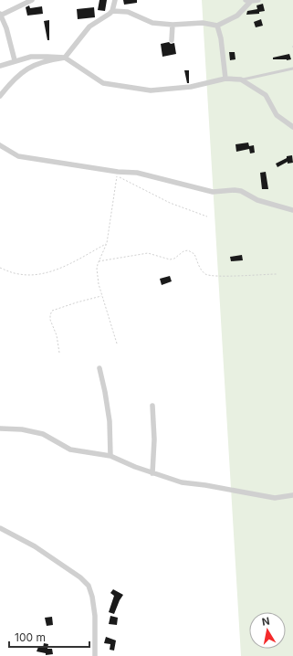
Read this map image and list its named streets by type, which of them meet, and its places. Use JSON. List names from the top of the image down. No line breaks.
{"scale_bar":"100 m","north":"top"}
